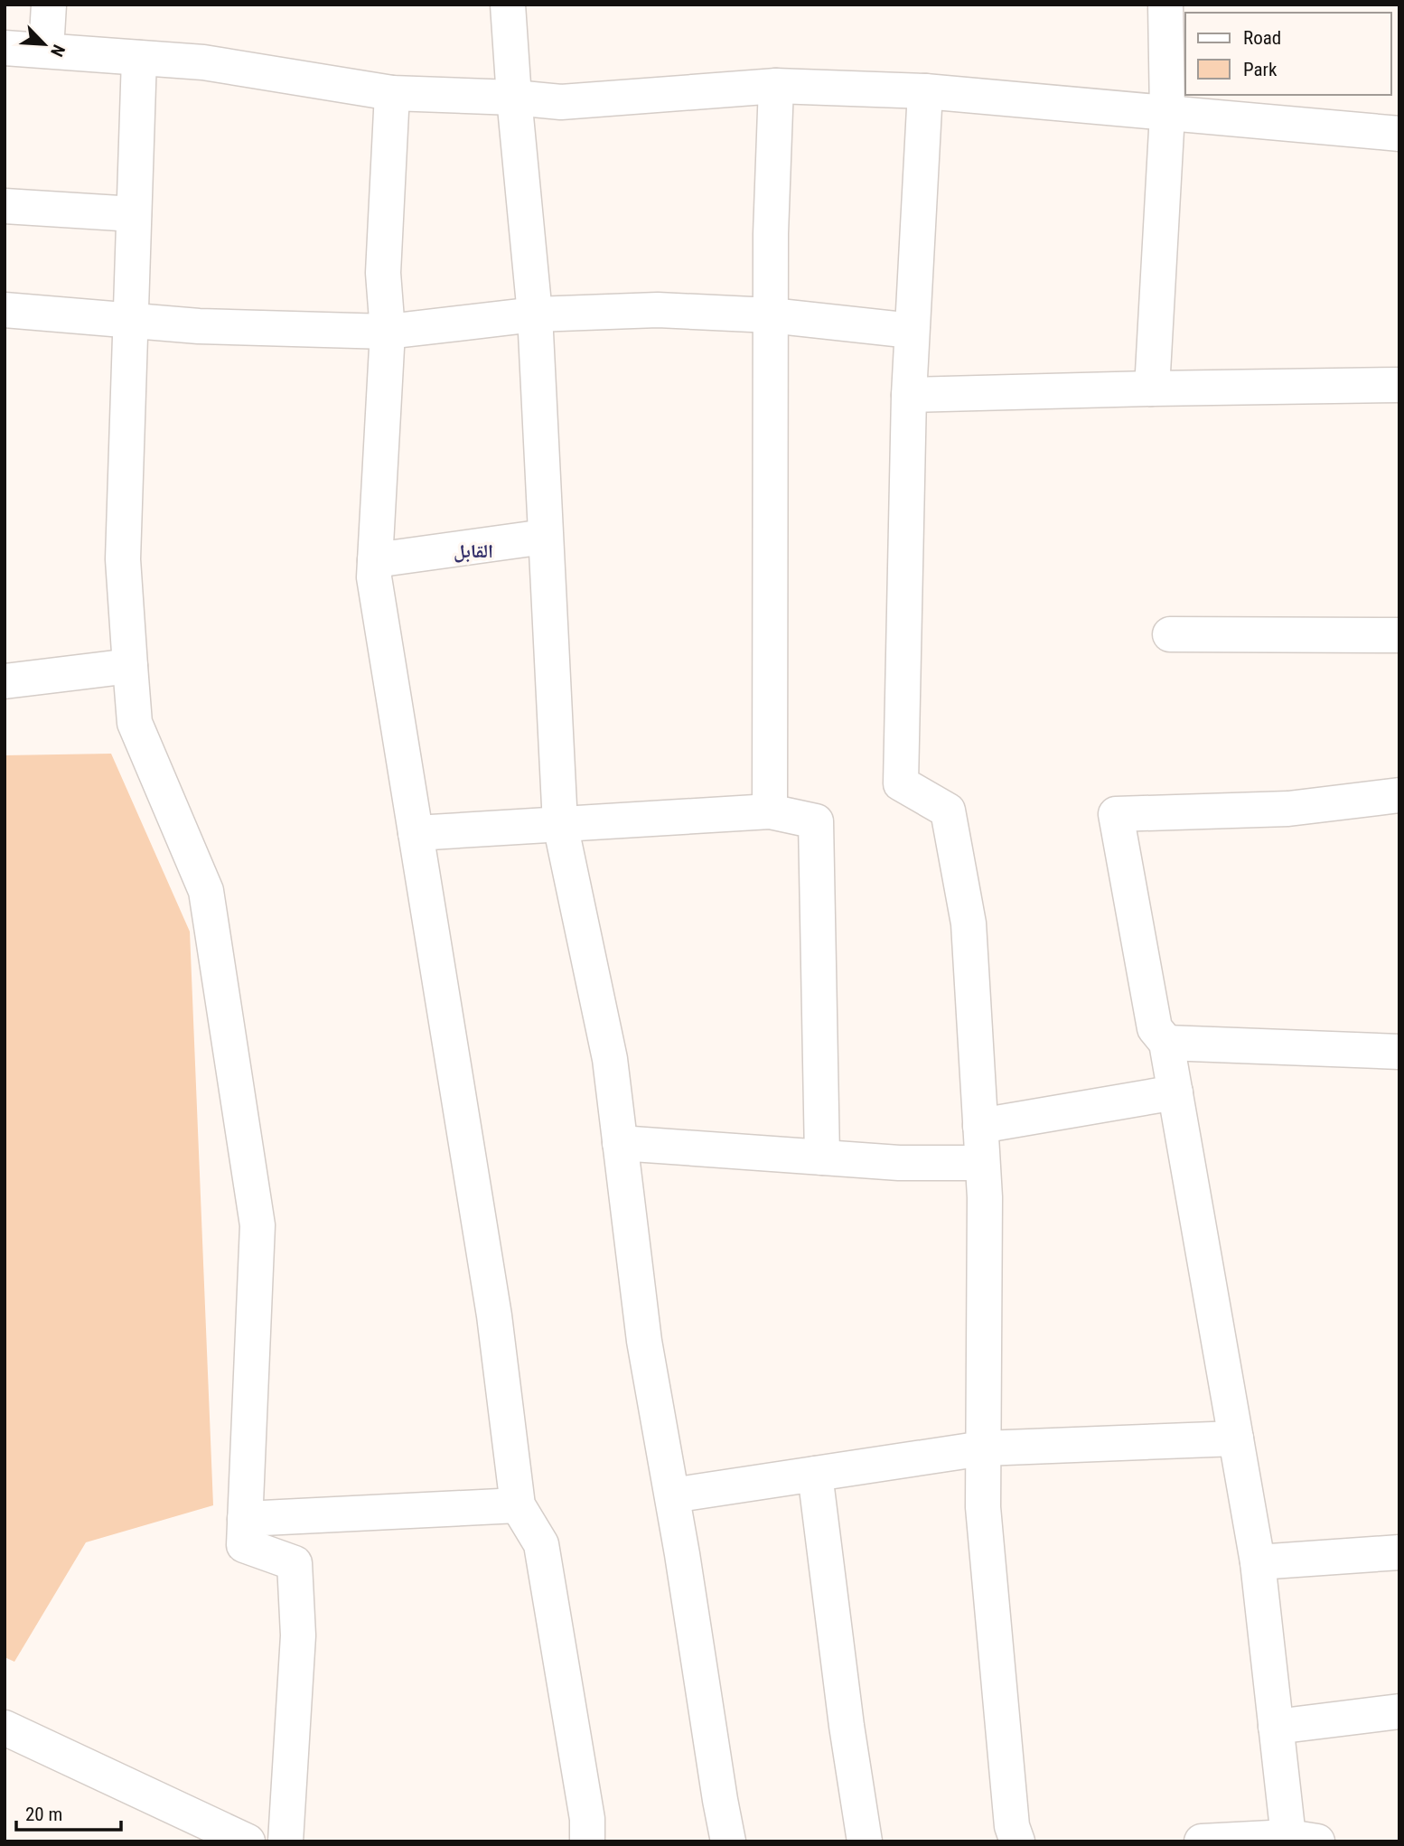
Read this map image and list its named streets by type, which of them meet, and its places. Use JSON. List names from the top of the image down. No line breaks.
{"districts":["القابل"],"legend":["Road","Park"],"scale_bar":"20 m","north":"bottom right"}
